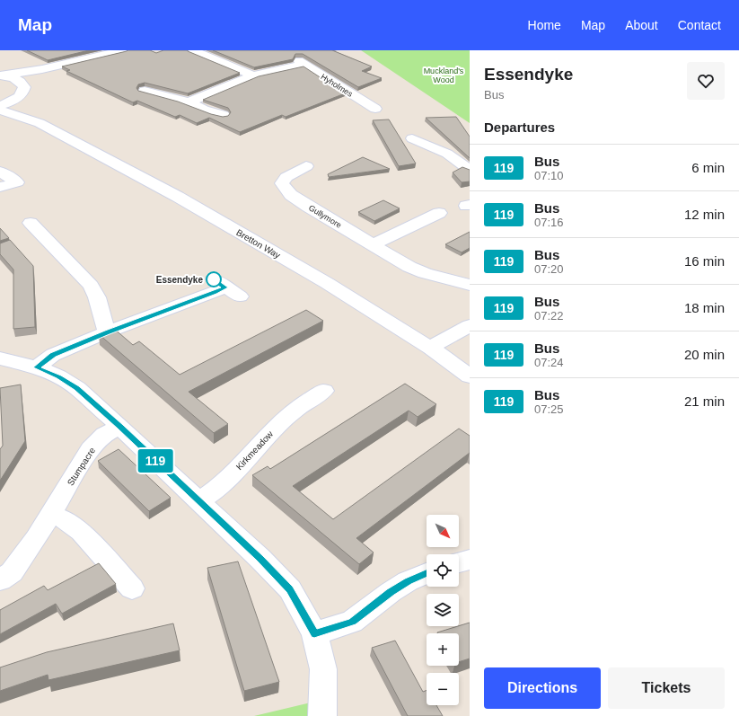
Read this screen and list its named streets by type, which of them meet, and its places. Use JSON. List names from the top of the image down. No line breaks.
{"streets":{"street":["Hyholmes","Gullymore","Bretton Way","Kirkmeadow","Stumpacre"]},"parks":["Muckland's Wood"],"places":["Essendyke"],"lines":["bus line 119"],"north":"bottom right","page":{"header":"Map","nav":["Home","Map","About","Contact"],"on_map":"119","heading":[["Essendyke","Bus"],"Departures"],"list":[{"mark":"119","name":"Bus","note":"07:10","value":"6 min"},{"mark":"119","name":"Bus","note":"07:16","value":"12 min"},{"mark":"119","name":"Bus","note":"07:20","value":"16 min"},{"mark":"119","name":"Bus","note":"07:22","value":"18 min"},{"mark":"119","name":"Bus","note":"07:24","value":"20 min"},{"mark":"119","name":"Bus","note":"07:25","value":"21 min"}],"map_buttons":["+","−"],"buttons":["Directions","Tickets"]}}
